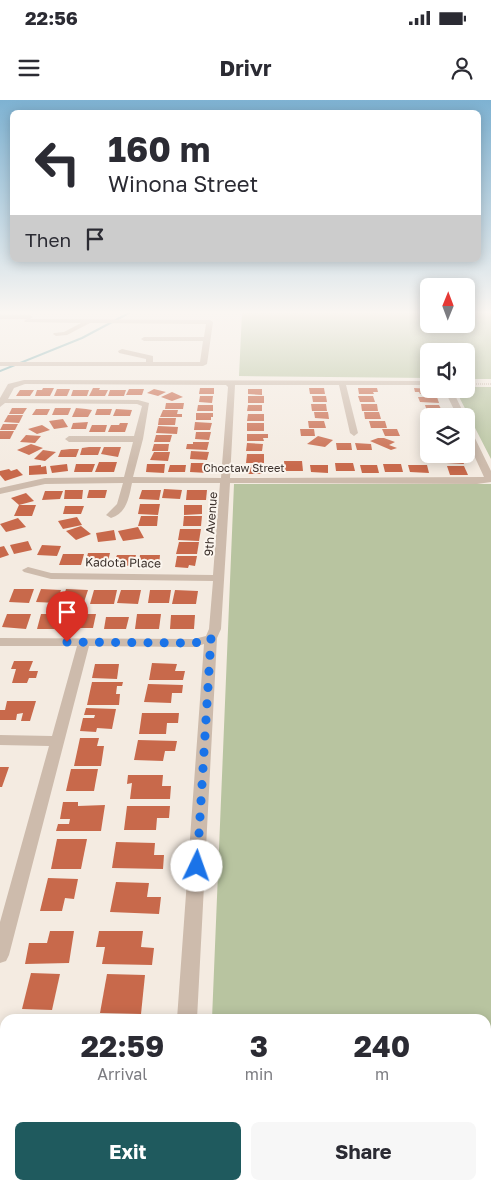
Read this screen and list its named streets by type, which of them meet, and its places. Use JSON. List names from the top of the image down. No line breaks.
{"streets":{"street":["Choctaw Street","9th Avenue","Kadota Place"]},"crossings":[["Choctaw Street","9th Avenue"],["9th Avenue","Kadota Place"]],"north":"top","page":{"status":"22:56","header":"Drivr","turn":["160 m","Winona Street"],"then":"Then","eta":["22:59","Arrival","3","min","240","m"],"buttons":["Exit","Share"]}}
